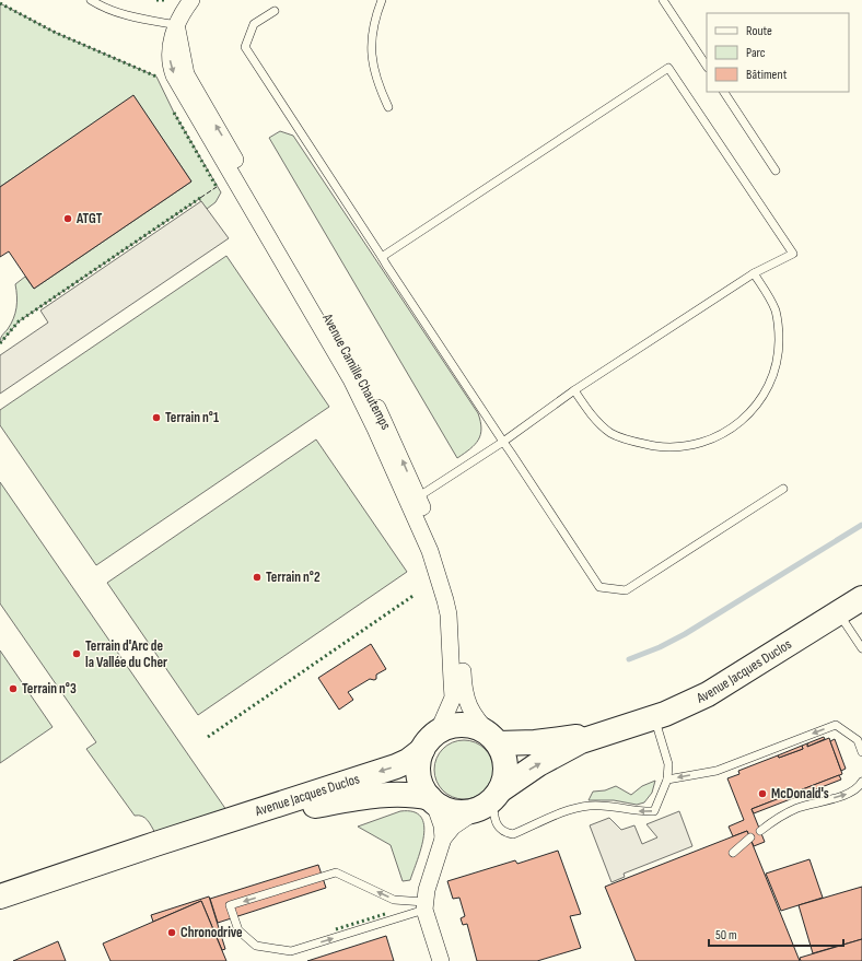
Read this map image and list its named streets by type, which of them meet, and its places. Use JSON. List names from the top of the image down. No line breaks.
{"streets":{"main road":["Avenue Jacques Duclos"],"street":["Avenue Camille Chautemps"]},"crossings":[["Avenue Camille Chautemps","Avenue Jacques Duclos"]],"places":["ATGT","Terrain n°1","Terrain n°2","Terrain d'Arc de la Vallée du Cher","Terrain n°3","McDonald's","Chronodrive"],"legend":["Route","Parc","Bâtiment"],"scale_bar":"50 m"}
